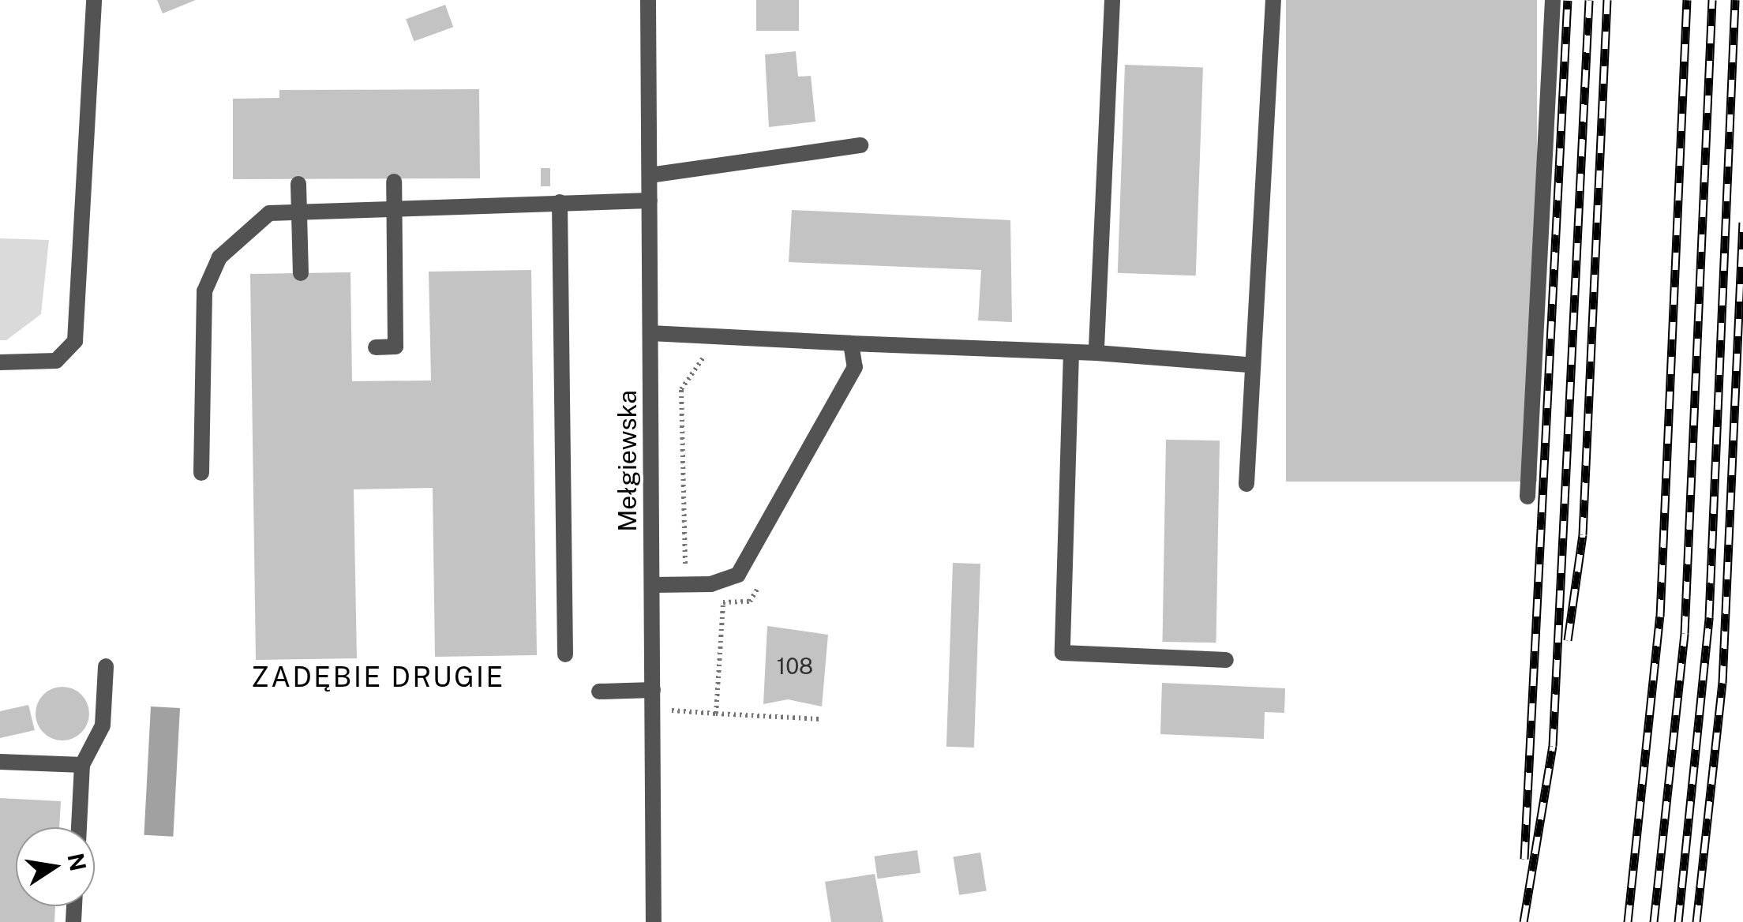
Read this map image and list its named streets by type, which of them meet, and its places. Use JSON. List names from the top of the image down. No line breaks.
{"streets":{"street":["Mełgiewska"]},"districts":["ZADĘBIE DRUGIE"],"house_numbers":["108"],"north":"right"}
